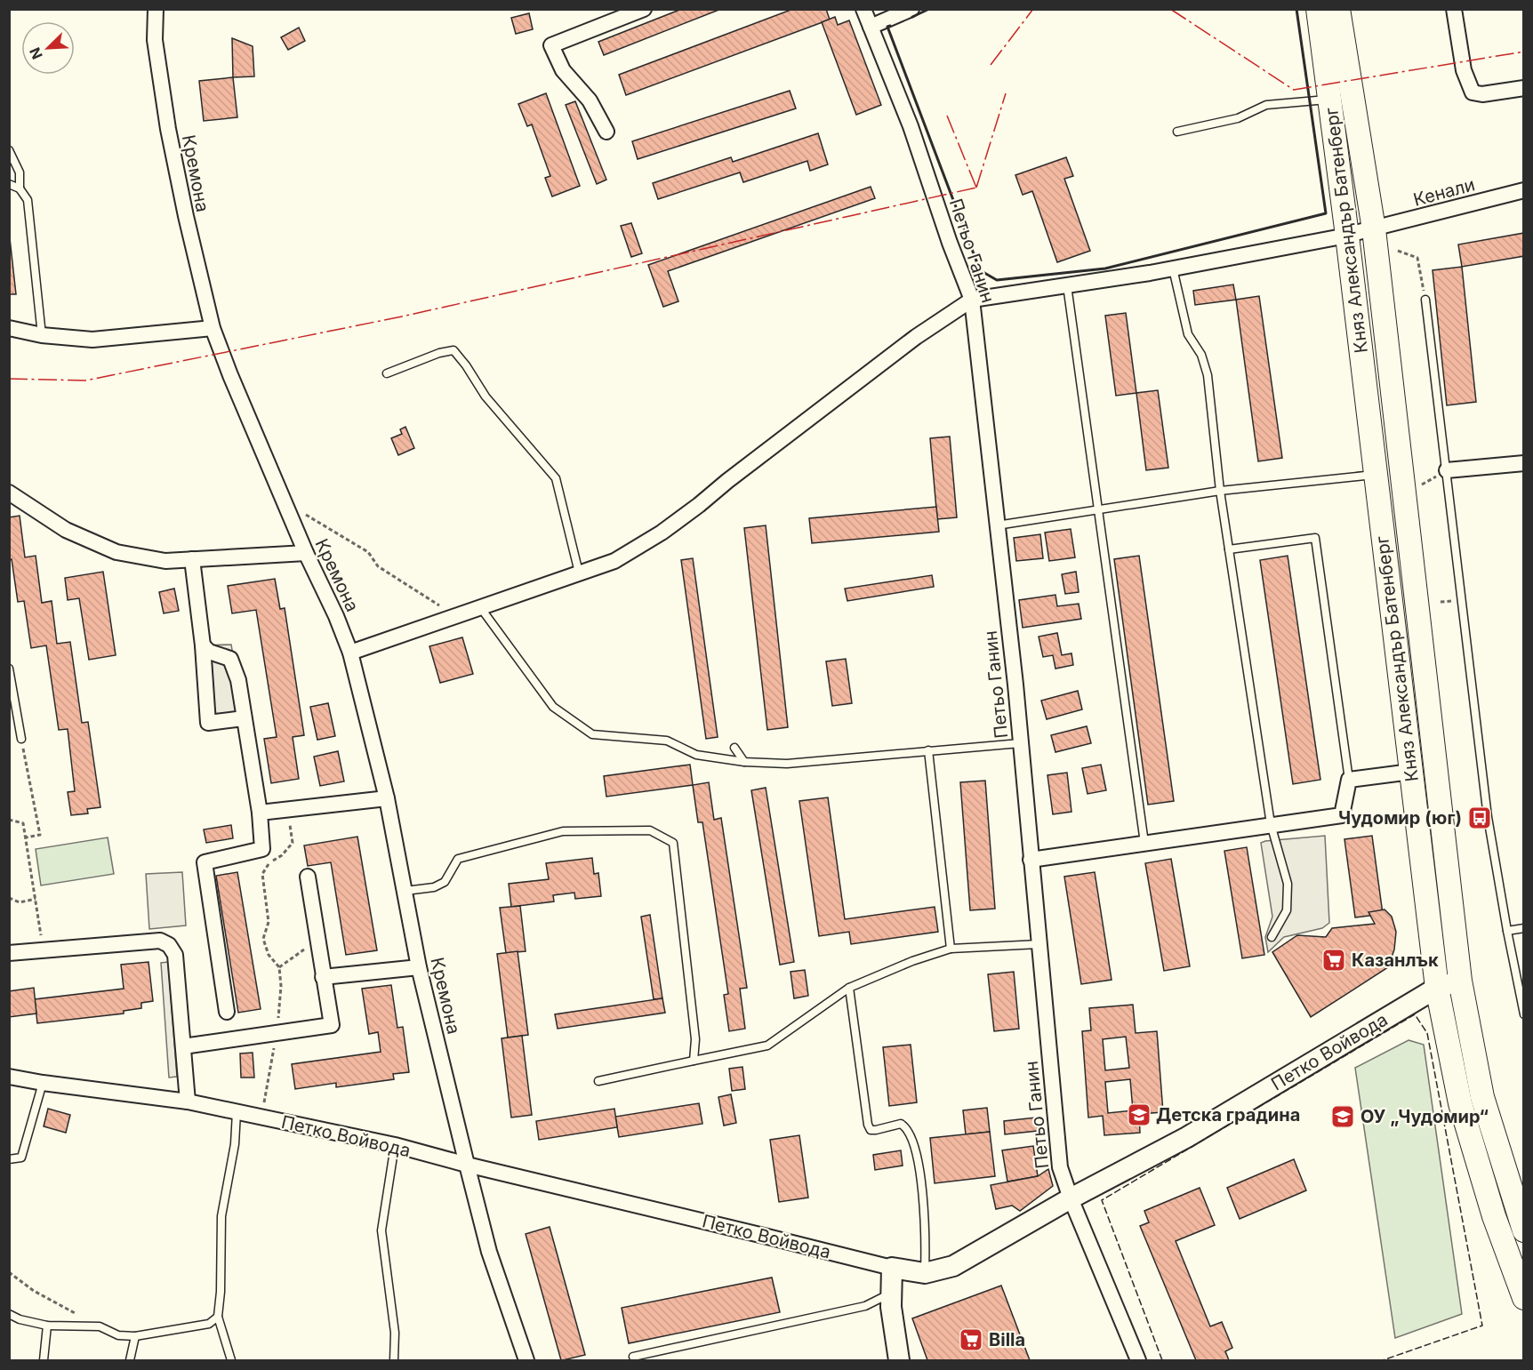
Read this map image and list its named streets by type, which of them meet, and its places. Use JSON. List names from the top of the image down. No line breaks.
{"streets":{"main road":["Княз Александър Батенберг"],"street":["Кремона","Кенали","Петьо Ганин","Петко Войвода"]},"crossings":[["Кремона","Петко Войвода"],["Кенали","Княз Александър Батенберг"],["Кенали","Петьо Ганин"],["Княз Александър Батенберг","Петко Войвода"],["Петьо Ганин","Петко Войвода"]],"places":{"bus stop":["Чудомир (юг)"],"supermarket":["Казанлък","Billa"],"school or university":["Детска градина","ОУ „Чудомир“"]},"north":"bottom left"}
